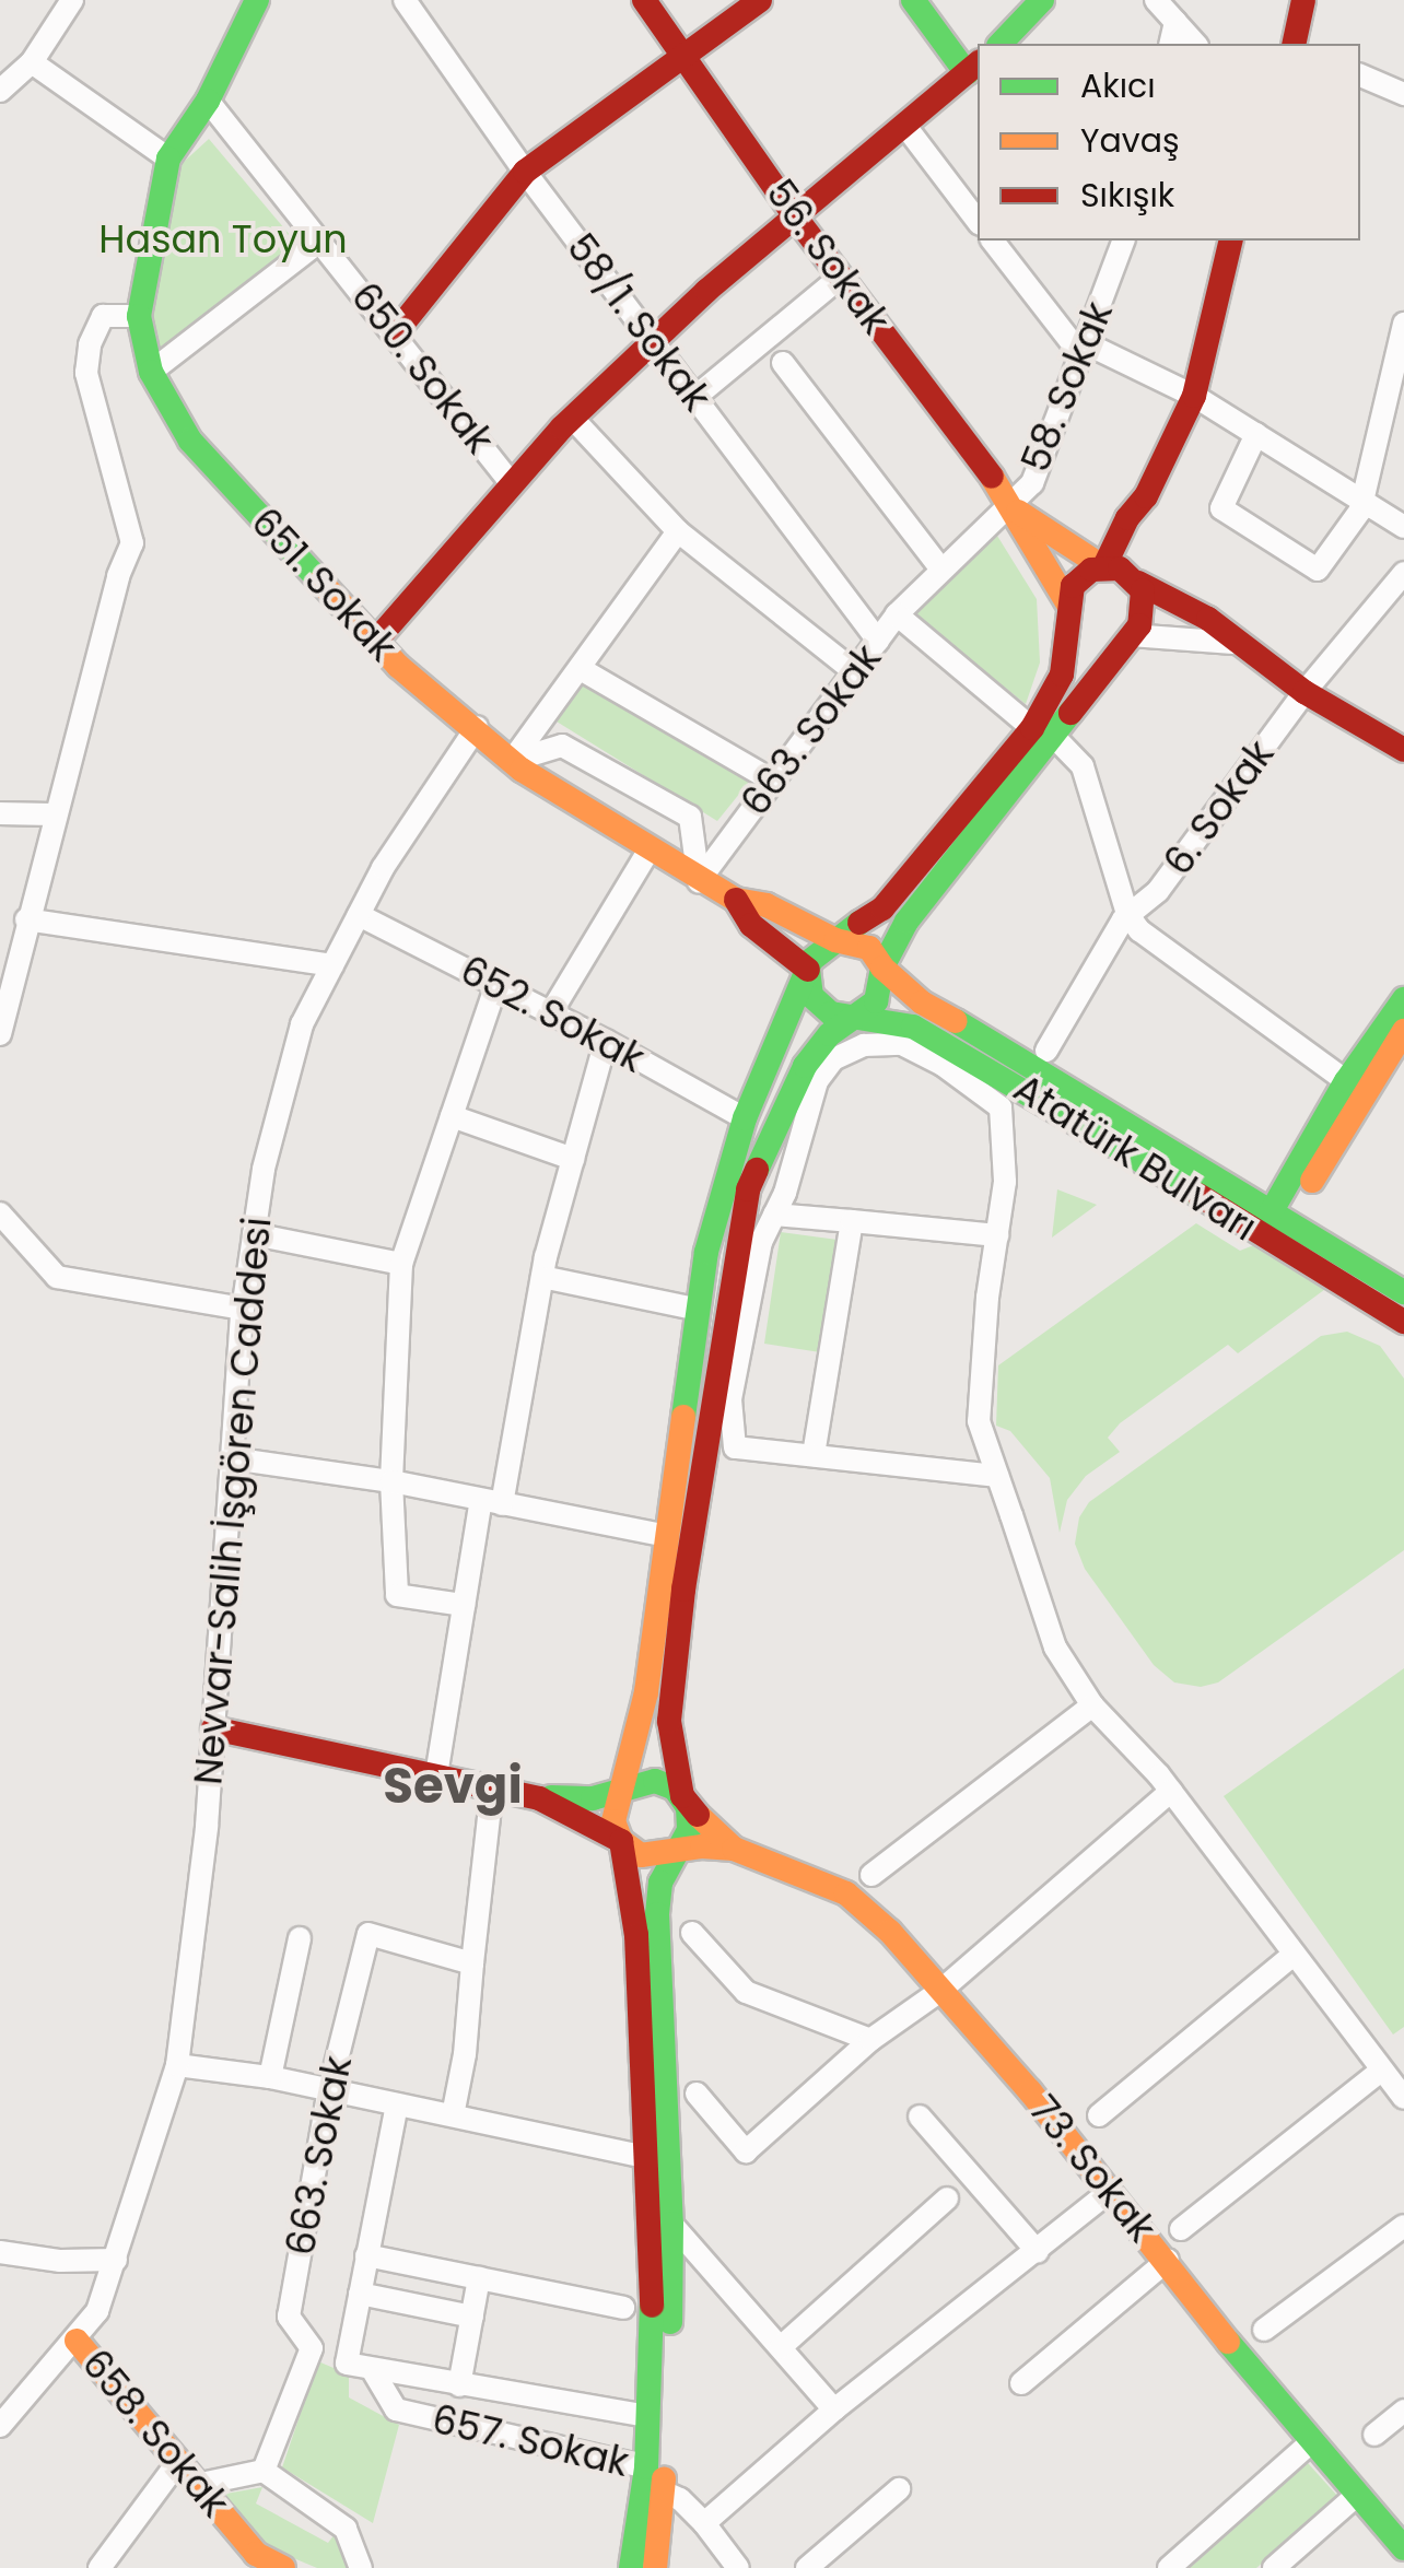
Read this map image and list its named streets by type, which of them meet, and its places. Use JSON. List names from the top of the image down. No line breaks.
{"streets":{"street":["56. Sokak","58/1. Sokak","650. Sokak","58. Sokak","651. Sokak","663. Sokak","6. Sokak","652. Sokak","Atatürk Bulvarı","Nevvar-Salih İşgören Caddesi","73. Sokak","658. Sokak","657. Sokak"]},"crossings":[["56. Sokak","58. Sokak"],["56. Sokak","6. Sokak"],["58/1. Sokak","663. Sokak"],["650. Sokak","651. Sokak"],["58. Sokak","663. Sokak"],["651. Sokak","663. Sokak"],["651. Sokak","Atatürk Bulvarı"],["651. Sokak","Nevvar-Salih İşgören Caddesi"],["663. Sokak","6. Sokak"],["652. Sokak","Nevvar-Salih İşgören Caddesi"],["Nevvar-Salih İşgören Caddesi","658. Sokak"]],"districts":["Sevgi"],"parks":["Hasan Toyun"],"legend":["Akıcı","Yavaş","Sıkışık"]}
